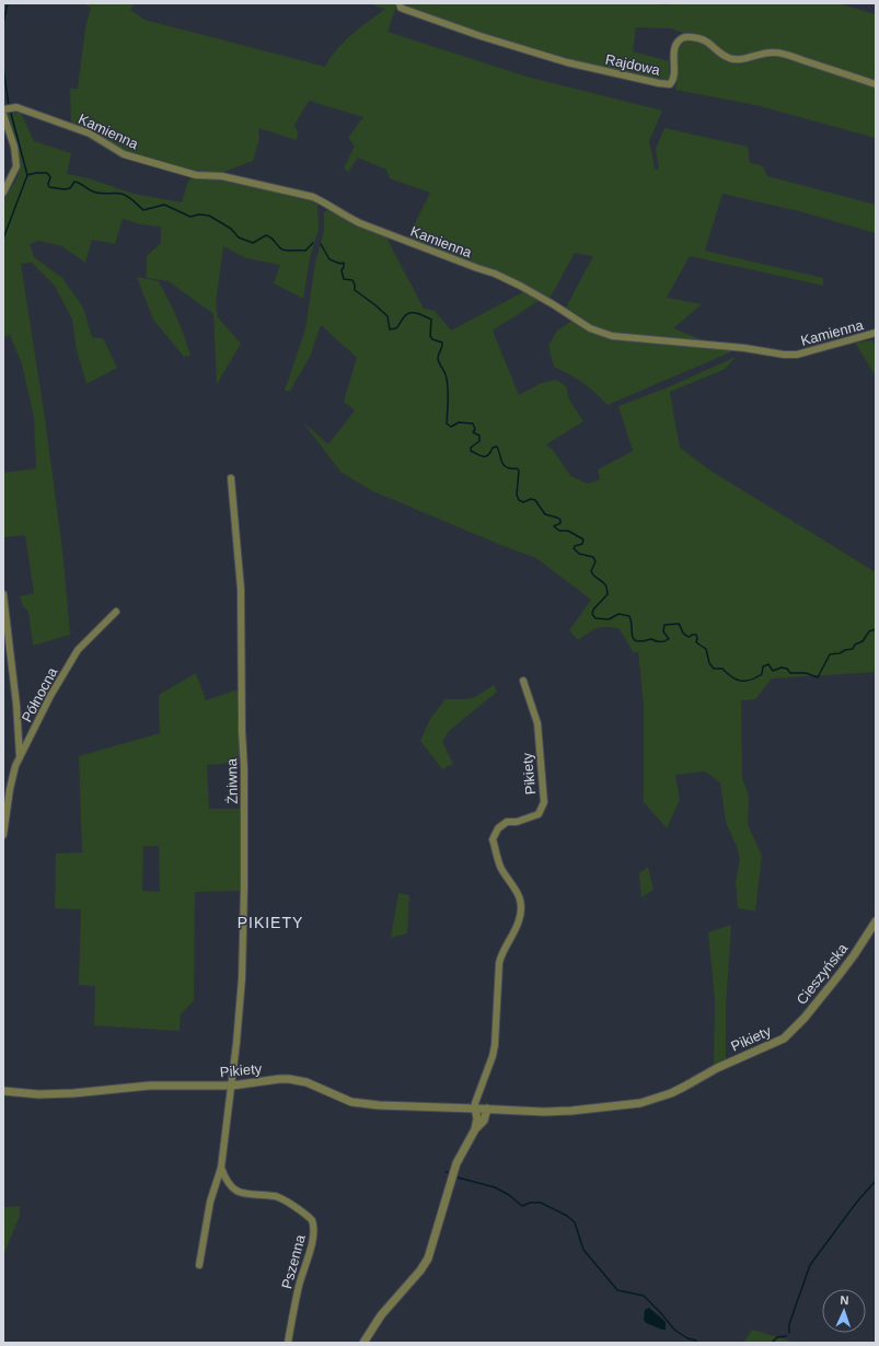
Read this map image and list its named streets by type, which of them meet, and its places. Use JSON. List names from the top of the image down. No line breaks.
{"streets":{"street":["Rajdowa","Kamienna","Północna","Pikiety","Żniwna","Cieszyńska","Pszenna"]},"crossings":[["Pikiety","Żniwna"],["Pikiety","Cieszyńska"]],"districts":["PIKIETY"],"north":"top"}
